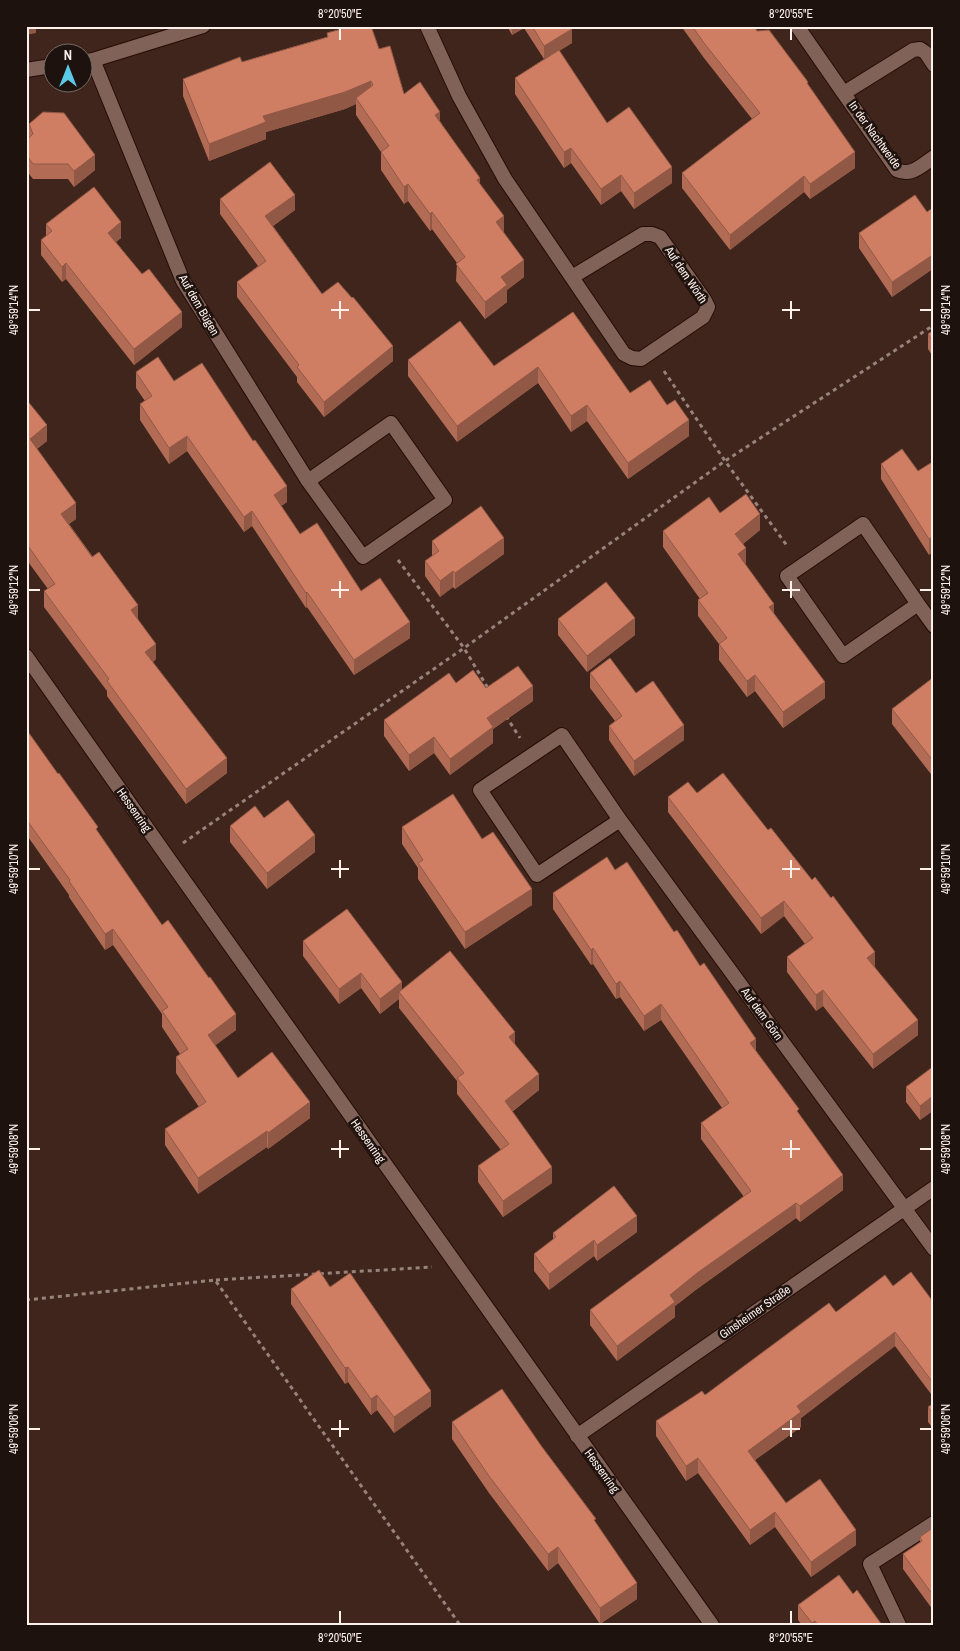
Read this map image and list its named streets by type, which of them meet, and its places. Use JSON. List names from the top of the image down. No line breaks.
{"streets":{"street":["In der Nachtweide","Auf dem Wörth","Auf dem Bügen","Hessenring","Auf dem Görn","Ginsheimer Straße"]},"crossings":[["Hessenring","Ginsheimer Straße"],["Auf dem Görn","Ginsheimer Straße"]],"north":"top","coordinates":["8°20'50\"E","8°20'55\"E","49°59'14\"N","49°59'12\"N","49°59'10\"N","49°59'08\"N","49°59'06\"N"]}
